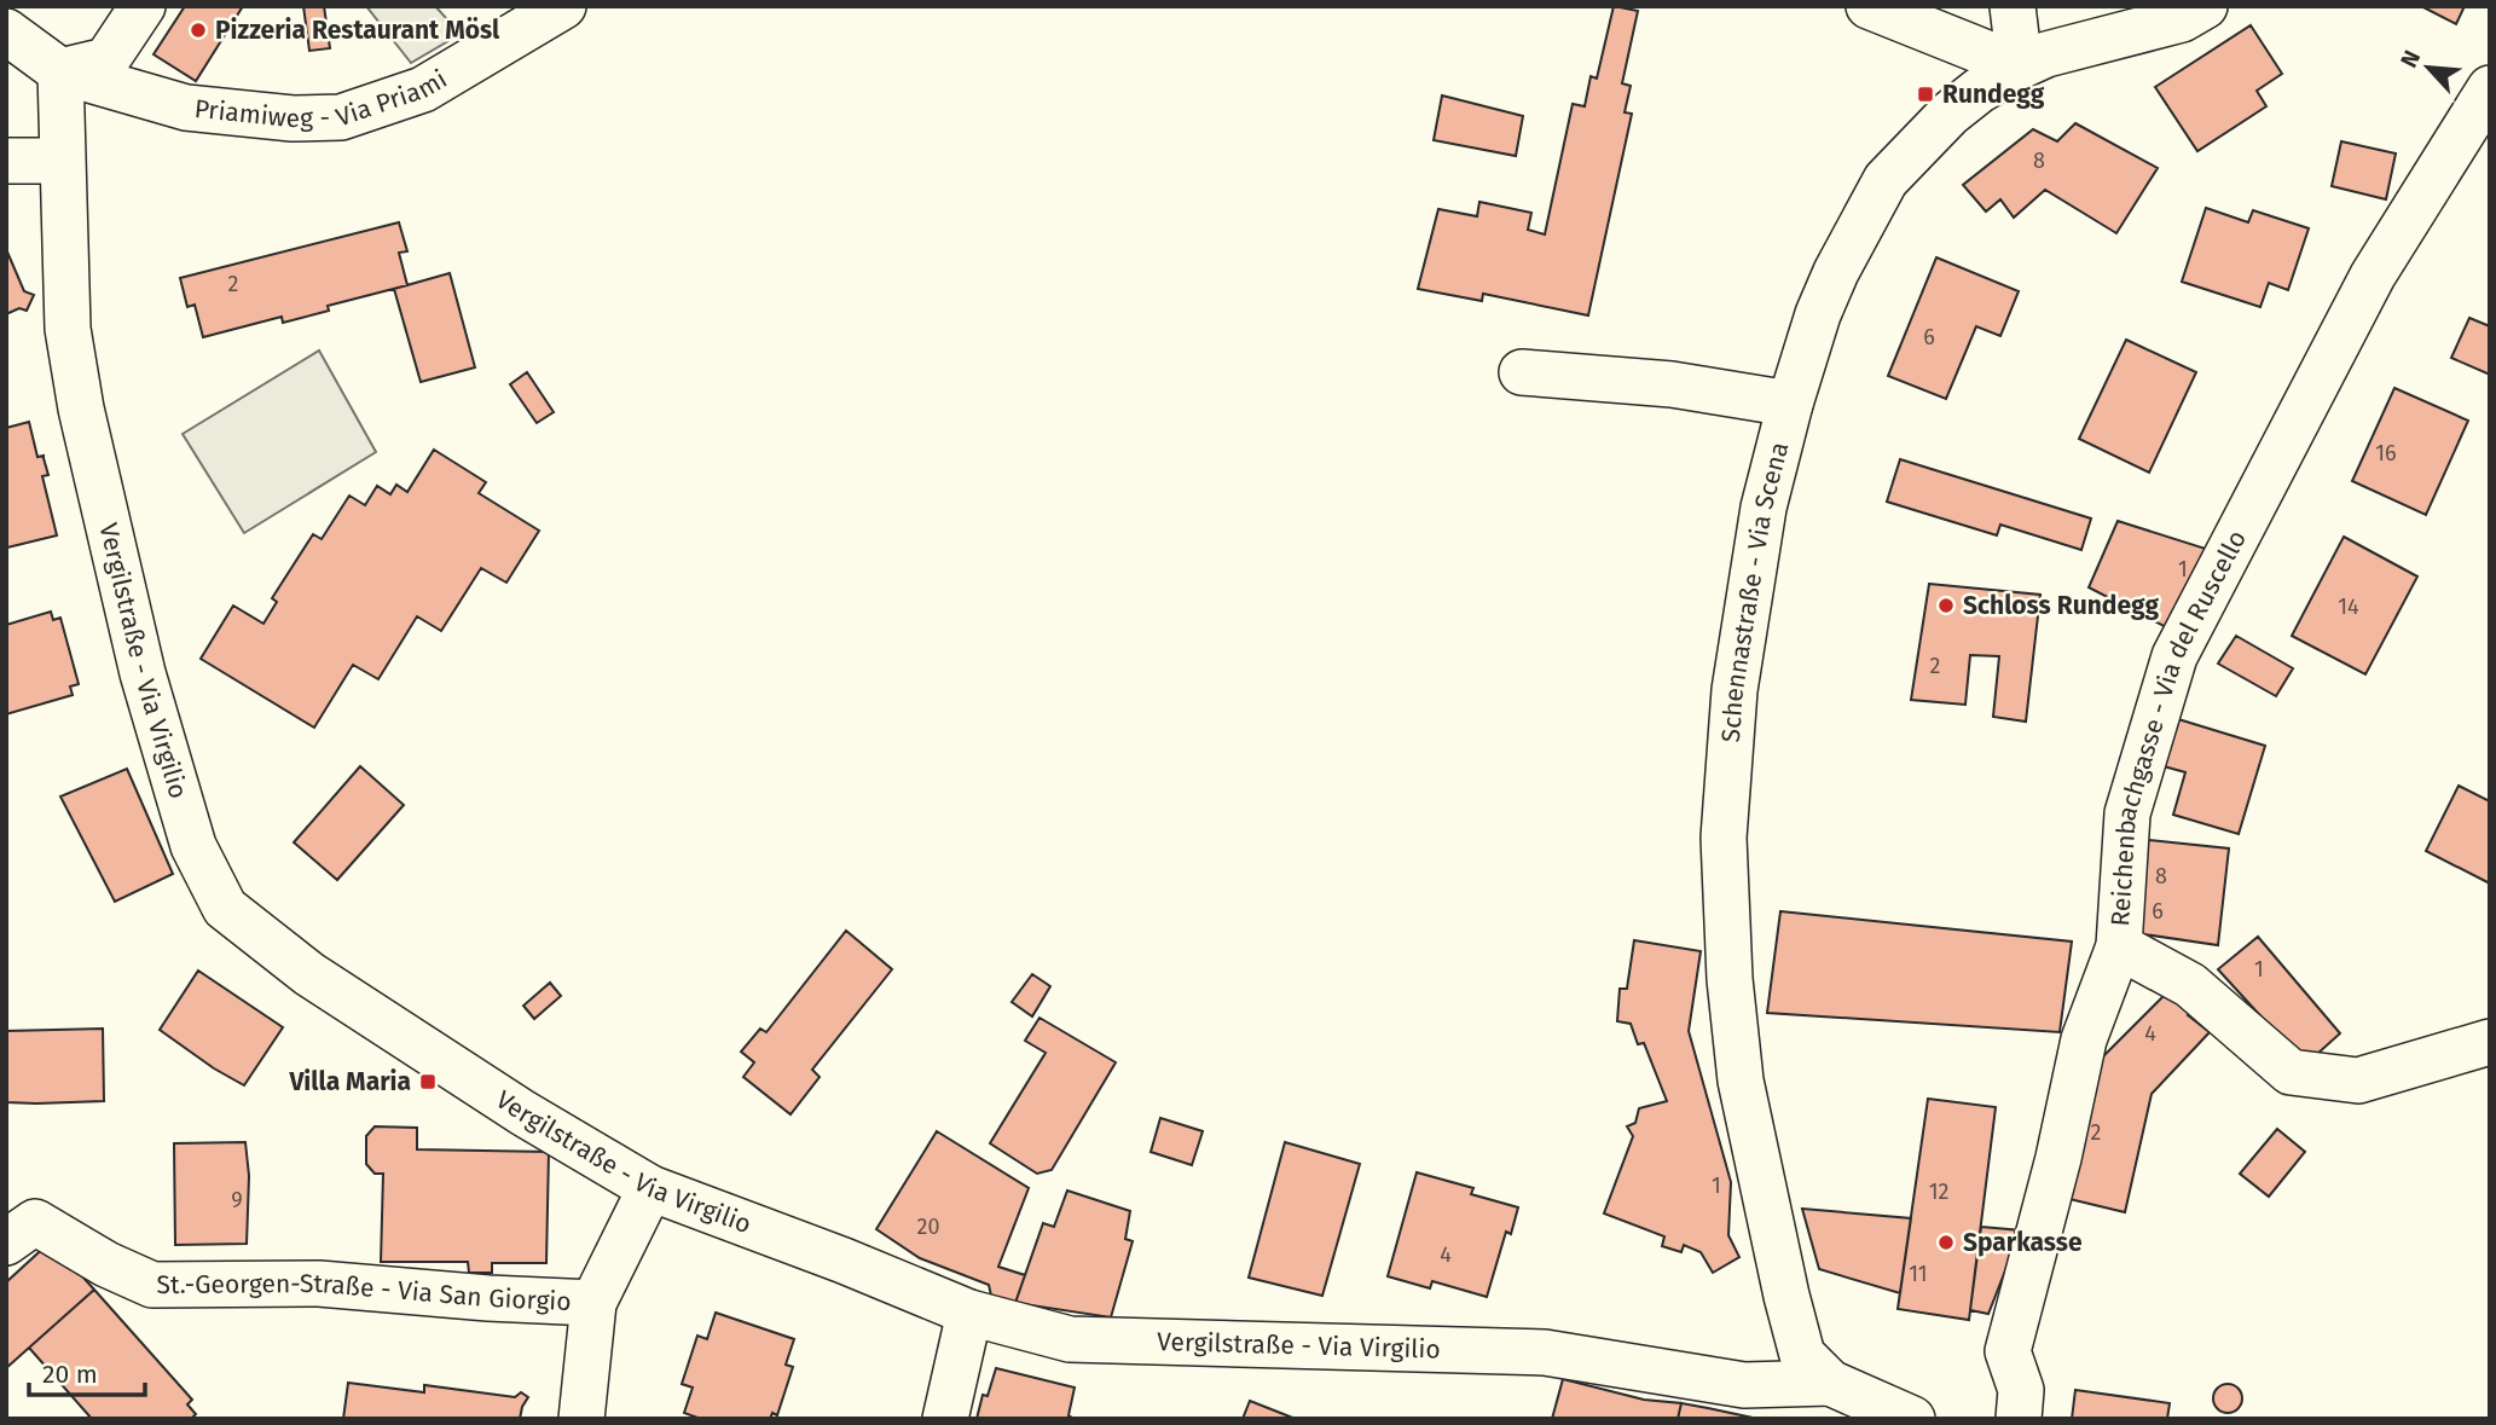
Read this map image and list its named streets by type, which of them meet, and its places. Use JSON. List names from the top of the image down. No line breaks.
{"streets":{"street":["Priamiweg - Via Priami","Schennastraße - Via Scena","Vergilstraße - Via Virgilio","Reichenbachgasse - Via del Ruscello","St.-Georgen-Straße - Via San Giorgio"]},"crossings":[["Priamiweg - Via Priami","Vergilstraße - Via Virgilio"],["Schennastraße - Via Scena","Vergilstraße - Via Virgilio"],["Vergilstraße - Via Virgilio","St.-Georgen-Straße - Via San Giorgio"]],"places":{"other":["Pizzeria Restaurant Mösl","Schloss Rundegg","Sparkasse"],"transit":["Rundegg","Villa Maria"]},"house_numbers":["8","2","6","16","1","14","2","8","6","1","4","2","1","12","9","20","4","11"],"scale_bar":"20 m","north":"top left"}
